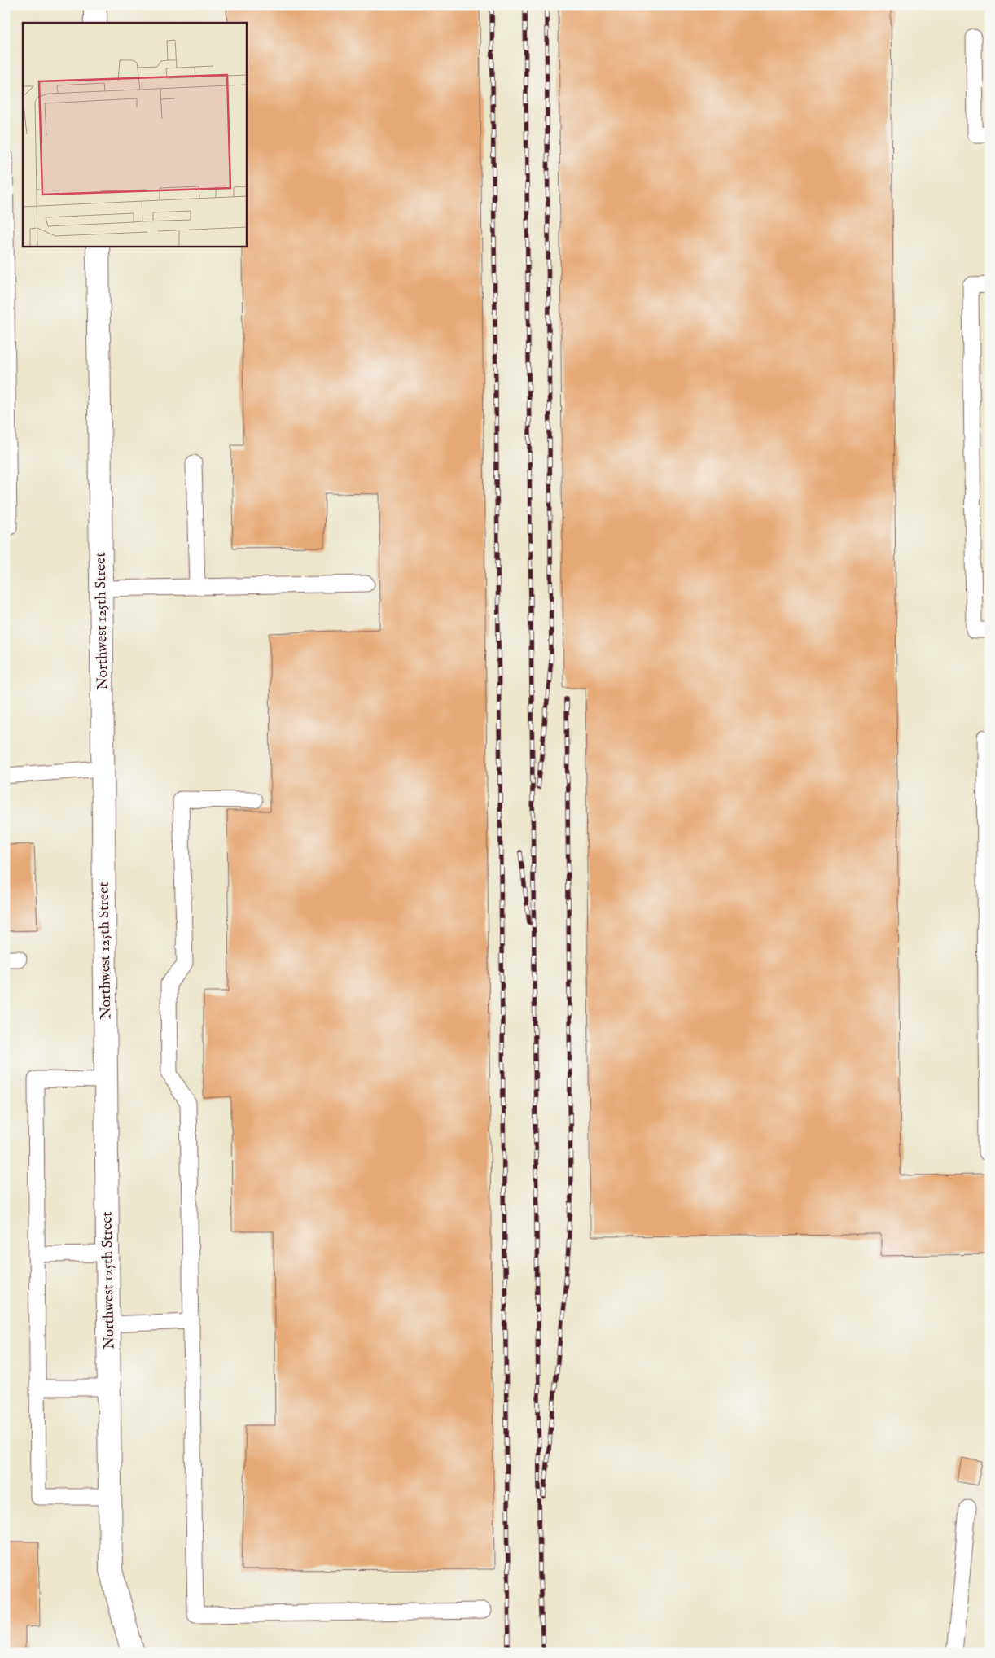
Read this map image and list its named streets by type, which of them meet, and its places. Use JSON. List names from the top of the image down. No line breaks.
{"streets":{"street":["Northwest 125th Street"]}}
